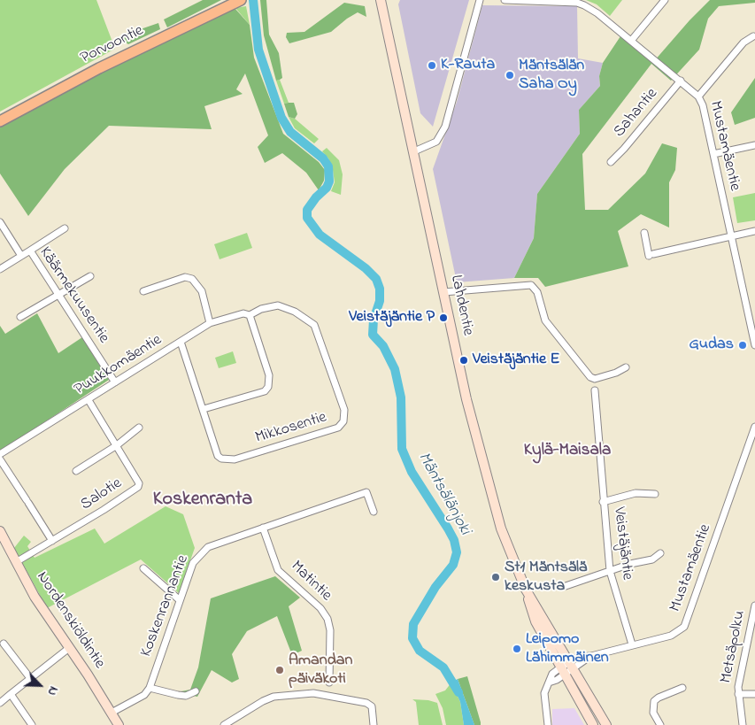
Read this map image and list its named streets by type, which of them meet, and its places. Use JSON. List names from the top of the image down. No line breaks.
{"streets":{"main road":["Porvoontie","Lahdentie","Nordenskiöldintie"],"street":["Sahantie","Mustamäentie","Käärmekuusentie","Puukkomäentie","Mikkosentie","Salotie","Veistäjäntie","Matintie","Koskenrannantie","Metsäpolku"]},"crossings":[["Sahantie","Mustamäentie"],["Mustamäentie","Lahdentie"],["Mustamäentie","Veistäjäntie"],["Käärmekuusentie","Puukkomäentie"],["Puukkomäentie","Mikkosentie"],["Puukkomäentie","Salotie"],["Salotie","Nordenskiöldintie"],["Matintie","Koskenrannantie"]],"districts":["Kylä-Maisala","Koskenranta"],"water":["Mäntsälänjoki"],"places":["K-Rauta","Mäntsälän Saha Oy","Veistäjäntie P","Gudas","Veistäjäntie E","St1 Mäntsälä keskusta","Leipomo Lähimmäinen","Amandan päiväkoti"],"north":"bottom right"}
